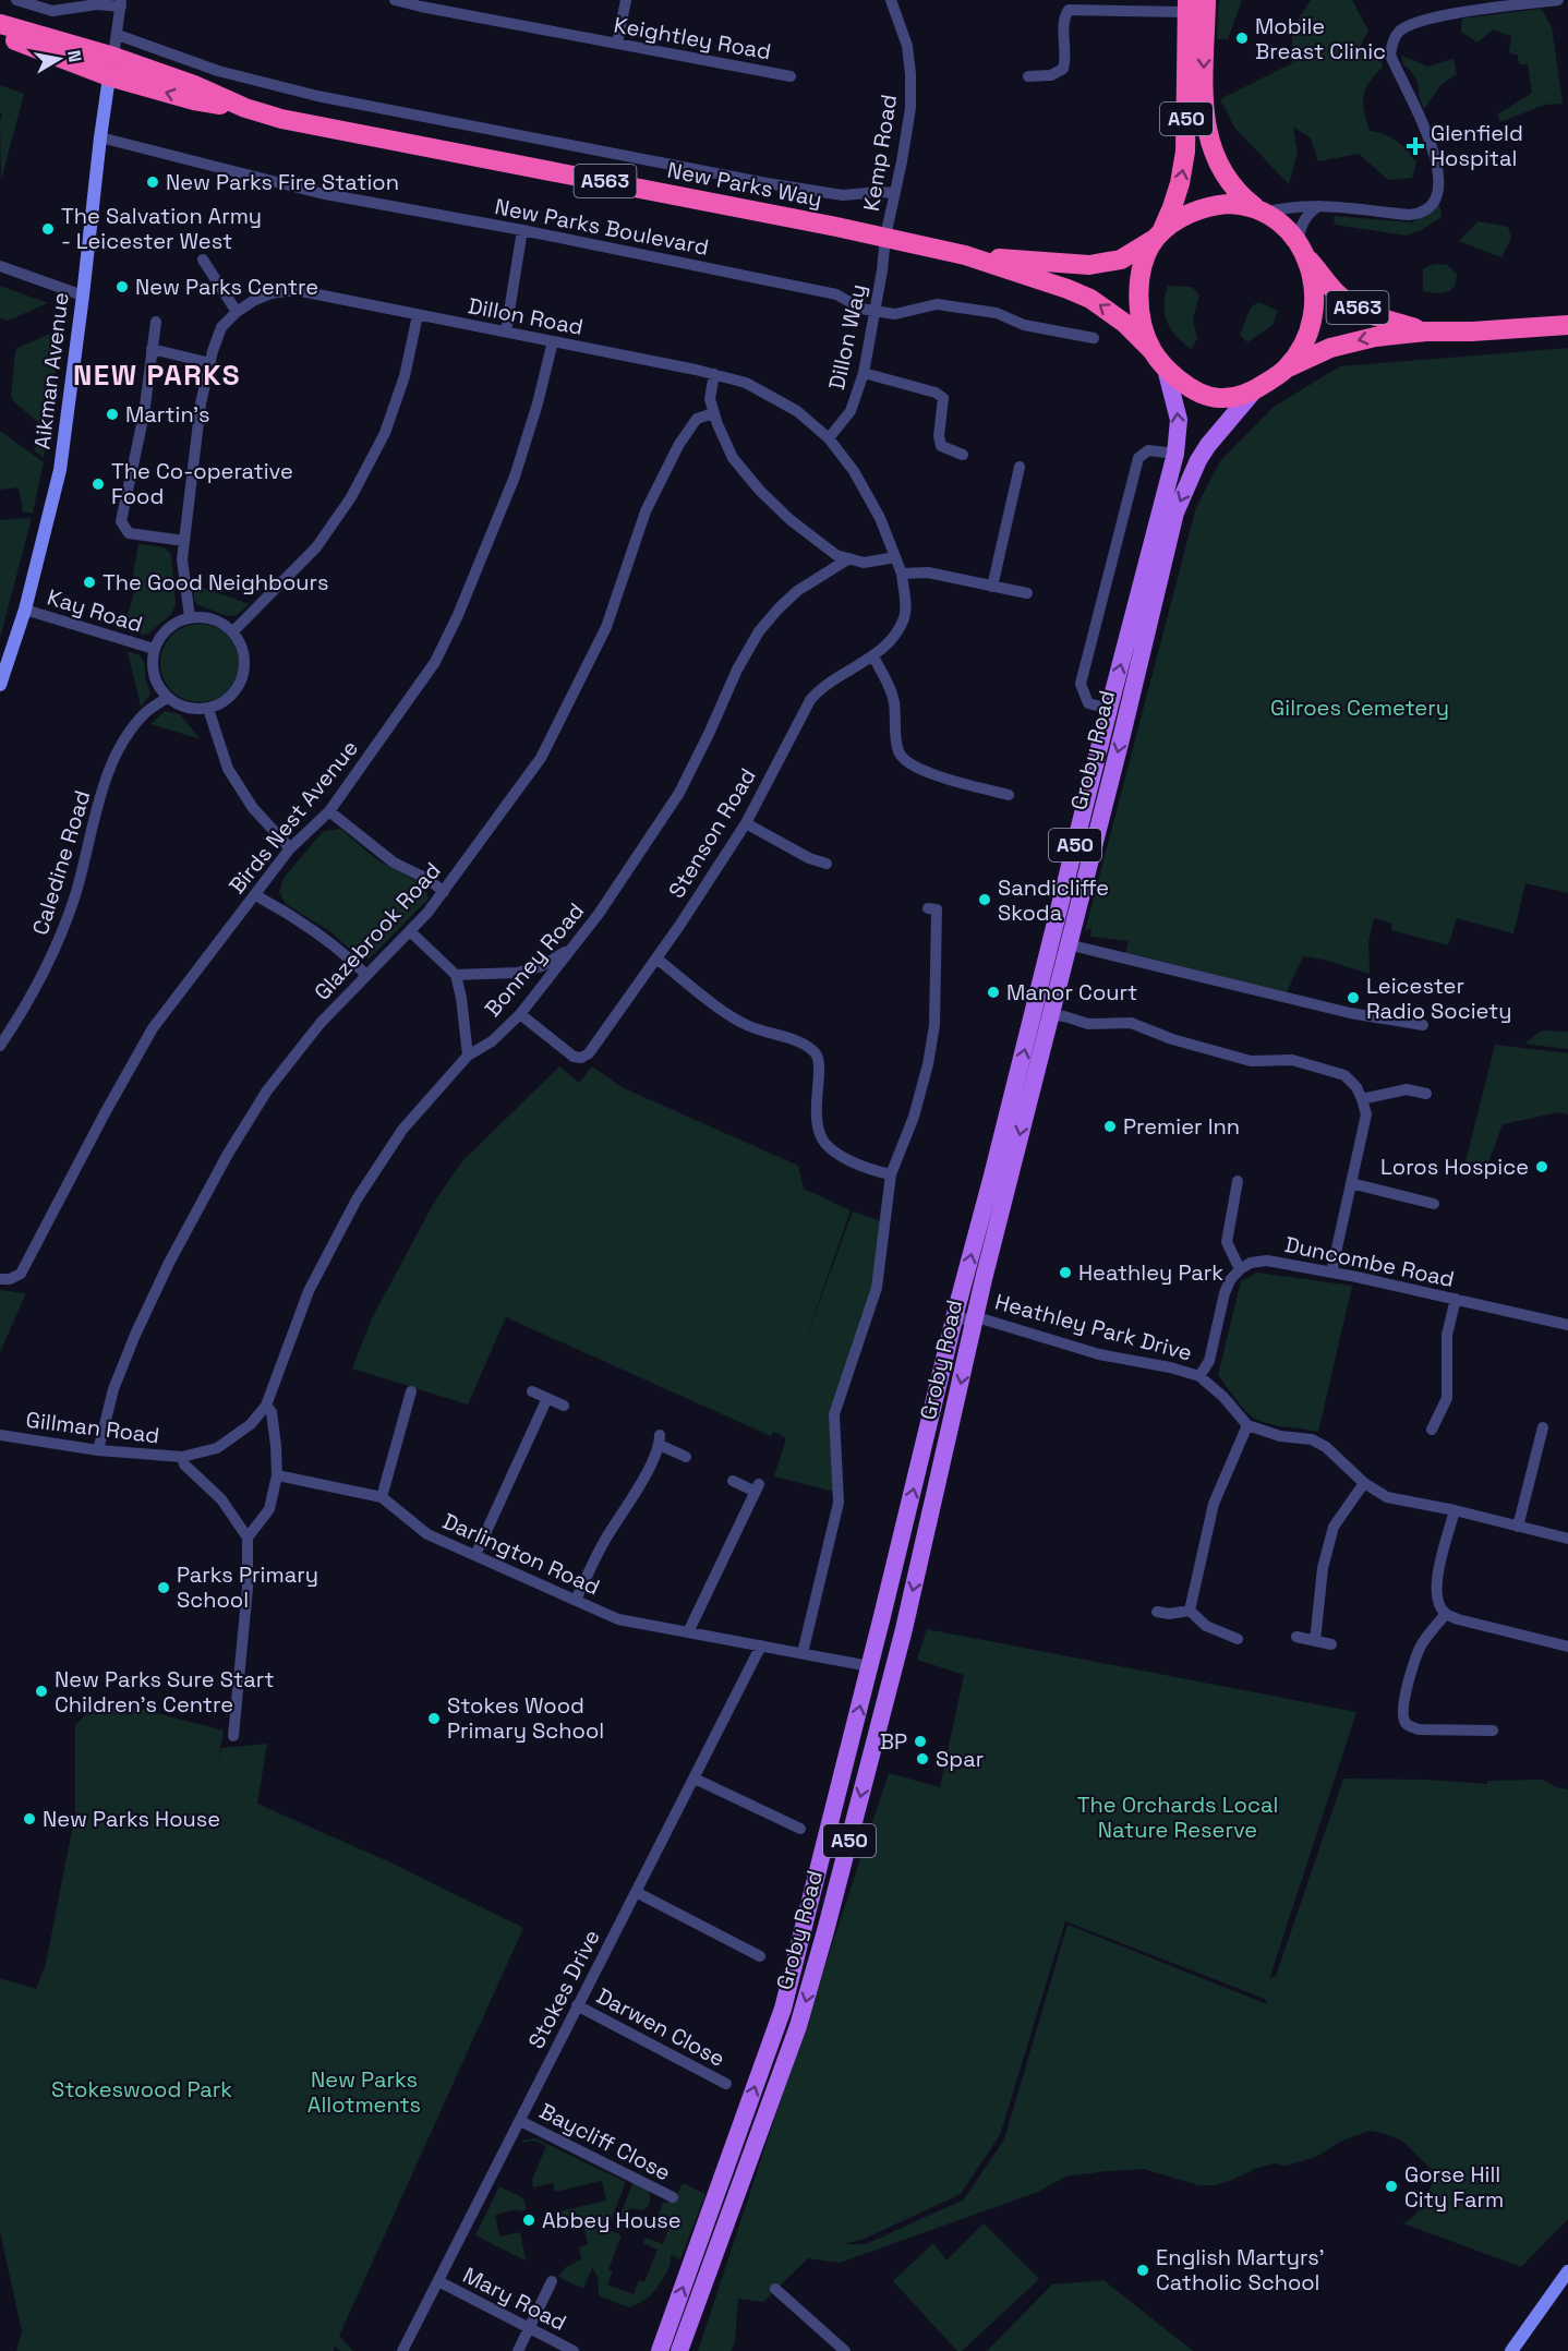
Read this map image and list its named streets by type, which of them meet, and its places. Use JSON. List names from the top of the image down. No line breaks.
{"streets":{"highway":["A50","A563","New Parks Way"],"main road":["Groby Road"],"street":["Keightley Road","Kemp Road","New Parks Boulevard","Dillon Road","Dillon Way","Aikman Avenue","Kay Road","Birds Nest Avenue","Stenson Road","Caledine Road","Glazebrook Road","Bonney Road","Duncombe Road","Heathley Park Drive","Gillman Road","Darlington Road","Stokes Drive","Darwen Close","Baycliff Close","Mary Road"]},"crossings":[["A50","A563"],["A50","New Parks Way"],["A50","Groby Road"],["Kemp Road","New Parks Way"],["Kemp Road","Dillon Way"],["A563","New Parks Way"],["A563","Groby Road"],["New Parks Way","Dillon Way"],["New Parks Way","Aikman Avenue"],["New Parks Way","Groby Road"],["New Parks Boulevard","Dillon Way"],["New Parks Boulevard","Aikman Avenue"],["Dillon Road","Dillon Way"],["Dillon Road","Kay Road"],["Dillon Road","Birds Nest Avenue"],["Dillon Road","Stenson Road"],["Dillon Road","Caledine Road"],["Aikman Avenue","Kay Road"],["Kay Road","Caledine Road"],["Groby Road","Heathley Park Drive"],["Groby Road","Darlington Road"],["Stenson Road","Bonney Road"],["Glazebrook Road","Gillman Road"],["Bonney Road","Gillman Road"],["Darlington Road","Stokes Drive"],["Stokes Drive","Darwen Close"],["Stokes Drive","Baycliff Close"],["Stokes Drive","Mary Road"]],"districts":["NEW PARKS"],"parks":["Gilroes Cemetery","The Orchards Local Nature Reserve","New Parks Allotments","Stokeswood Park"],"places":{"other":["Mobile Breast Clinic","New Parks Fire Station","The Salvation Army - Leicester West","New Parks Centre","Martin's","The Co-operative Food","The Good Neighbours","Sandicliffe Skoda","Manor Court","Leicester Radio Society","Premier Inn","Loros Hospice","Heathley Park","Parks Primary School","New Parks Sure Start Children's Centre","Stokes Wood Primary School","BP","Spar","New Parks House","Gorse Hill City Farm","Abbey House","English Martyrs' Catholic School"],"health":["Glenfield Hospital"]},"north":"right"}
